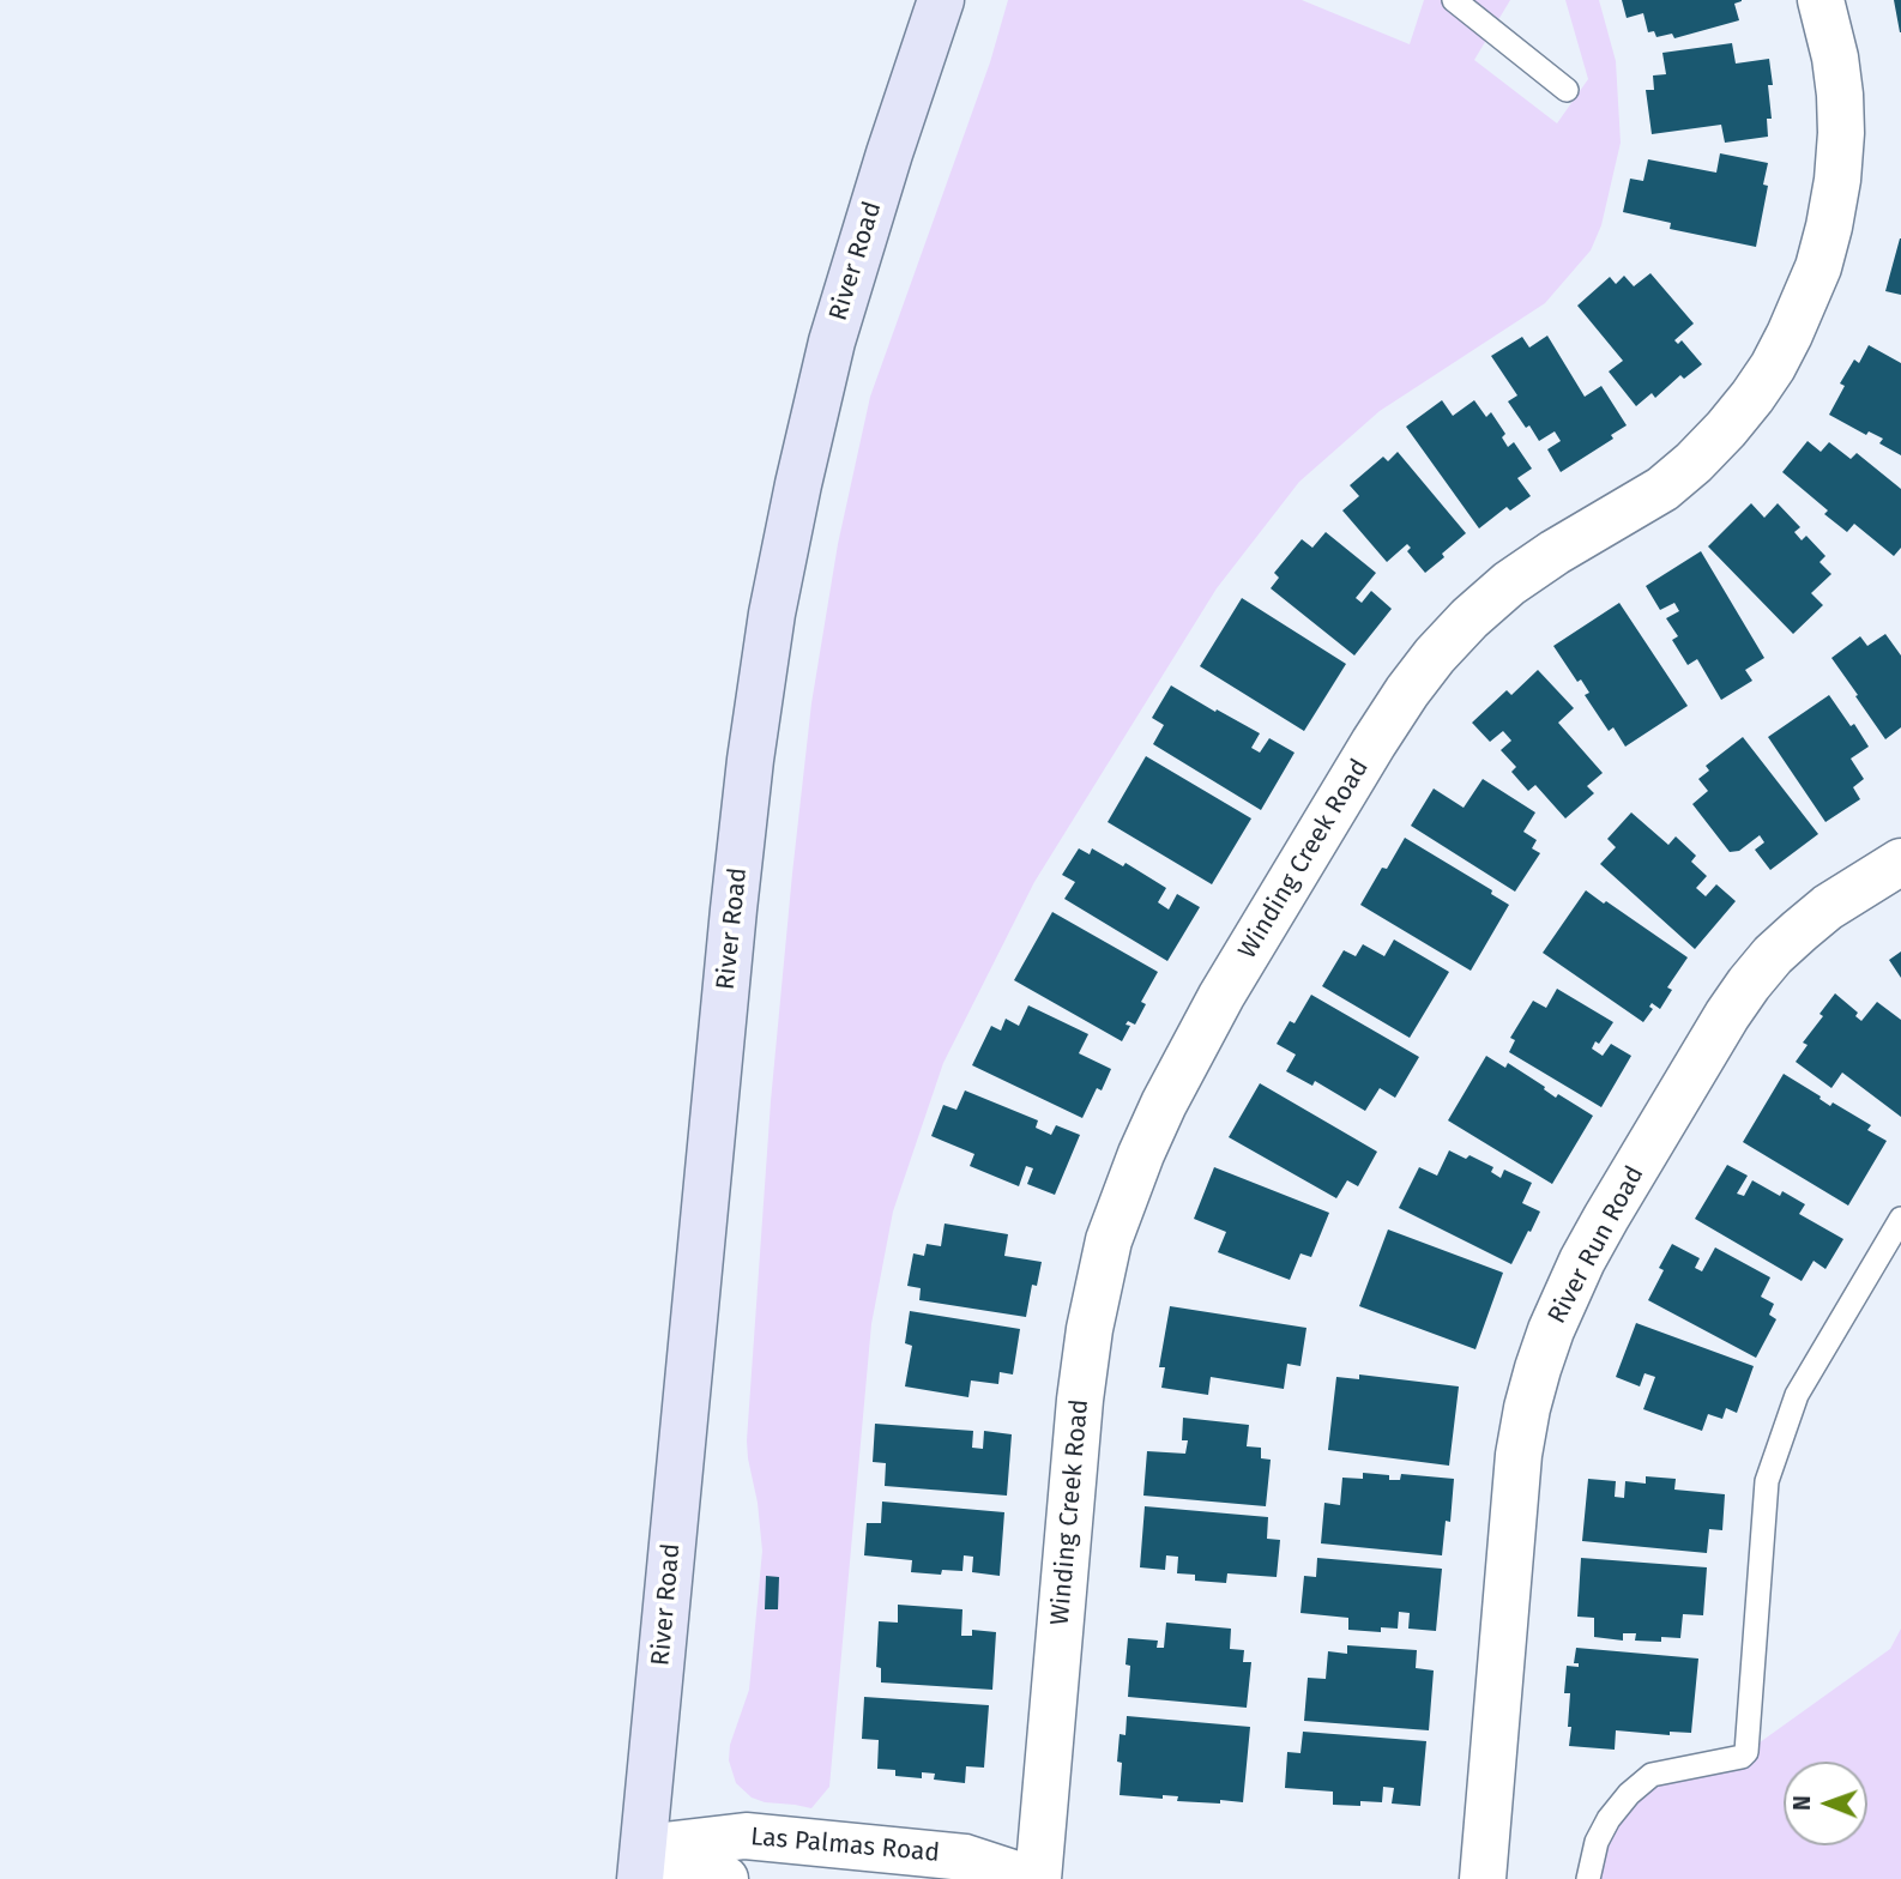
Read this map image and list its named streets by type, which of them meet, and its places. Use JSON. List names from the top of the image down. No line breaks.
{"streets":{"main road":["River Road"],"street":["Winding Creek Road","River Run Road","Las Palmas Road"]},"crossings":[["River Road","Las Palmas Road"]],"north":"left"}
